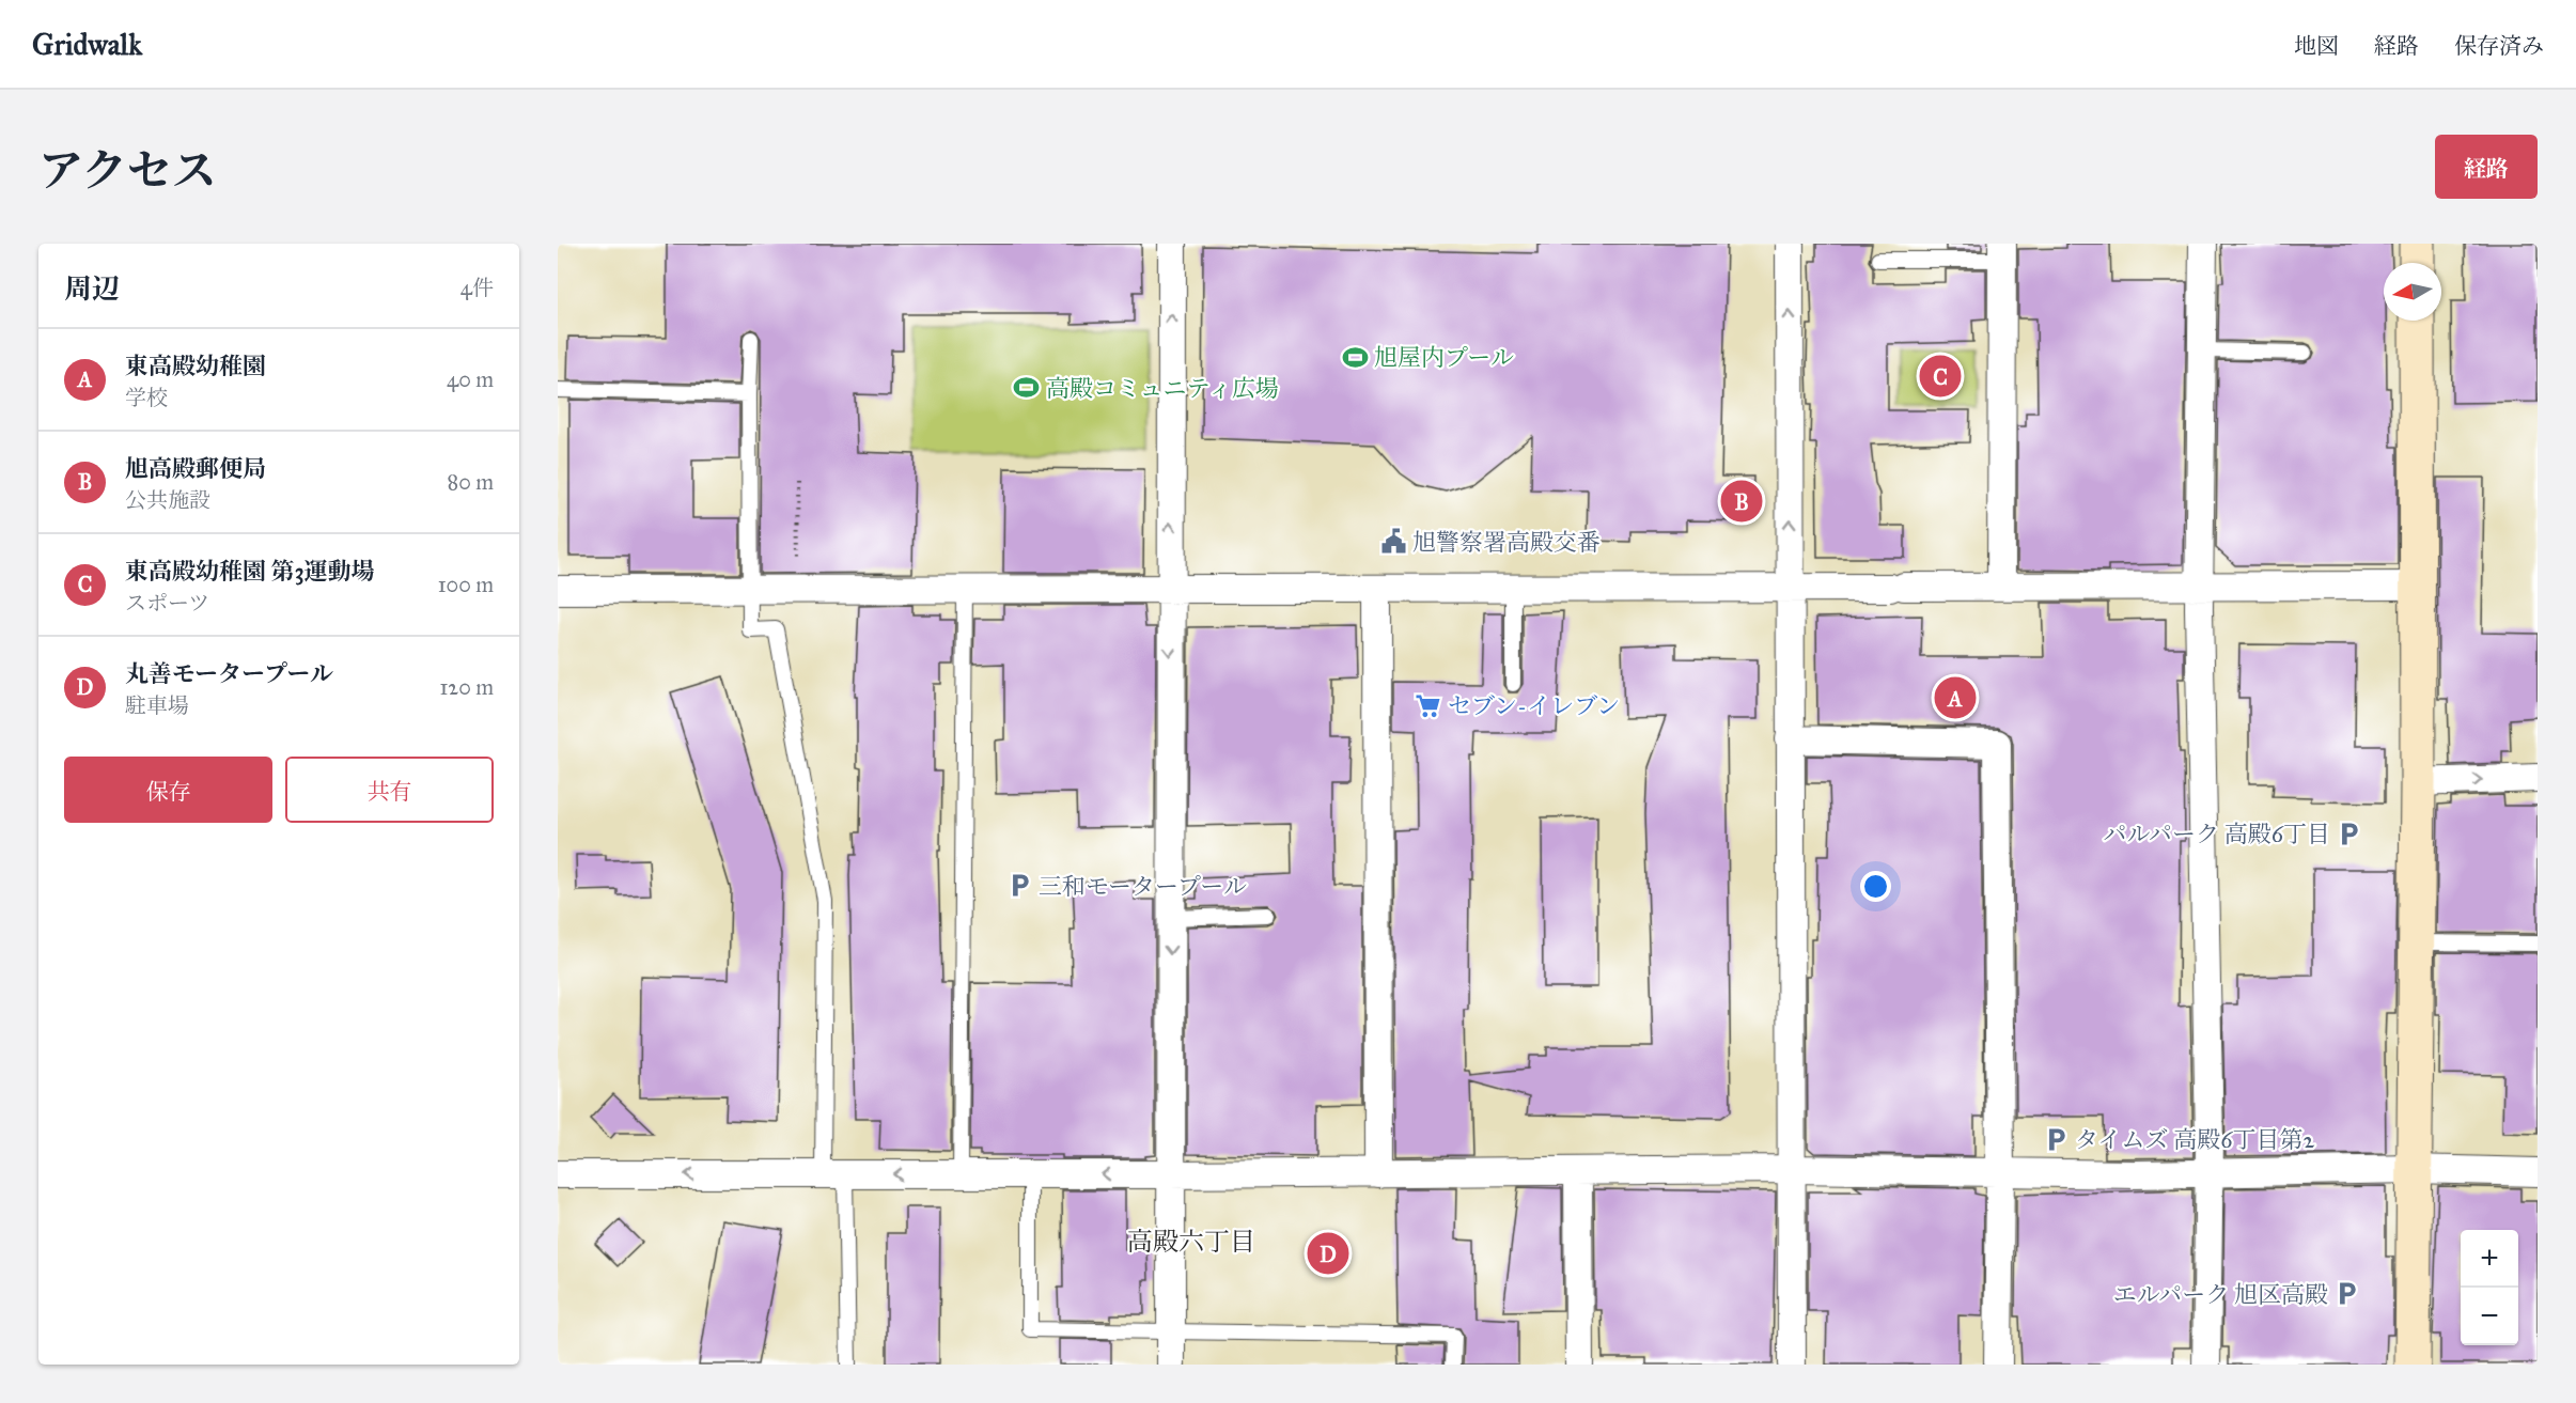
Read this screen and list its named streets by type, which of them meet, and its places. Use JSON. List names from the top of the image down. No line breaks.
{"districts":["高殿六丁目"],"places":{"sports":["旭屋内プール","高殿コミュニティ広場"],"public building":["旭警察署高殿交番"],"supermarket":["セブン-イレブン"],"parking":["パルパーク 高殿6丁目","三和モータープール","タイムズ 高殿6丁目第2","エルパーク 旭区高殿"]},"north":"left","page":{"header":"Gridwalk","nav":["地図","経路","保存済み"],"title":"アクセス","buttons":["経路",["保存","共有"]],"heading":["周辺","4件"],"list":[{"mark":"A","name":"東高殿幼稚園","note":"学校","value":"40 m"},{"mark":"B","name":"旭高殿郵便局","note":"公共施設","value":"80 m"},{"mark":"C","name":"東高殿幼稚園 第3運動場","note":"スポーツ","value":"100 m"},{"mark":"D","name":"丸善モータープール","note":"駐車場","value":"120 m"}],"pins":["C","B","A","D"],"map_buttons":["+","−"]}}
